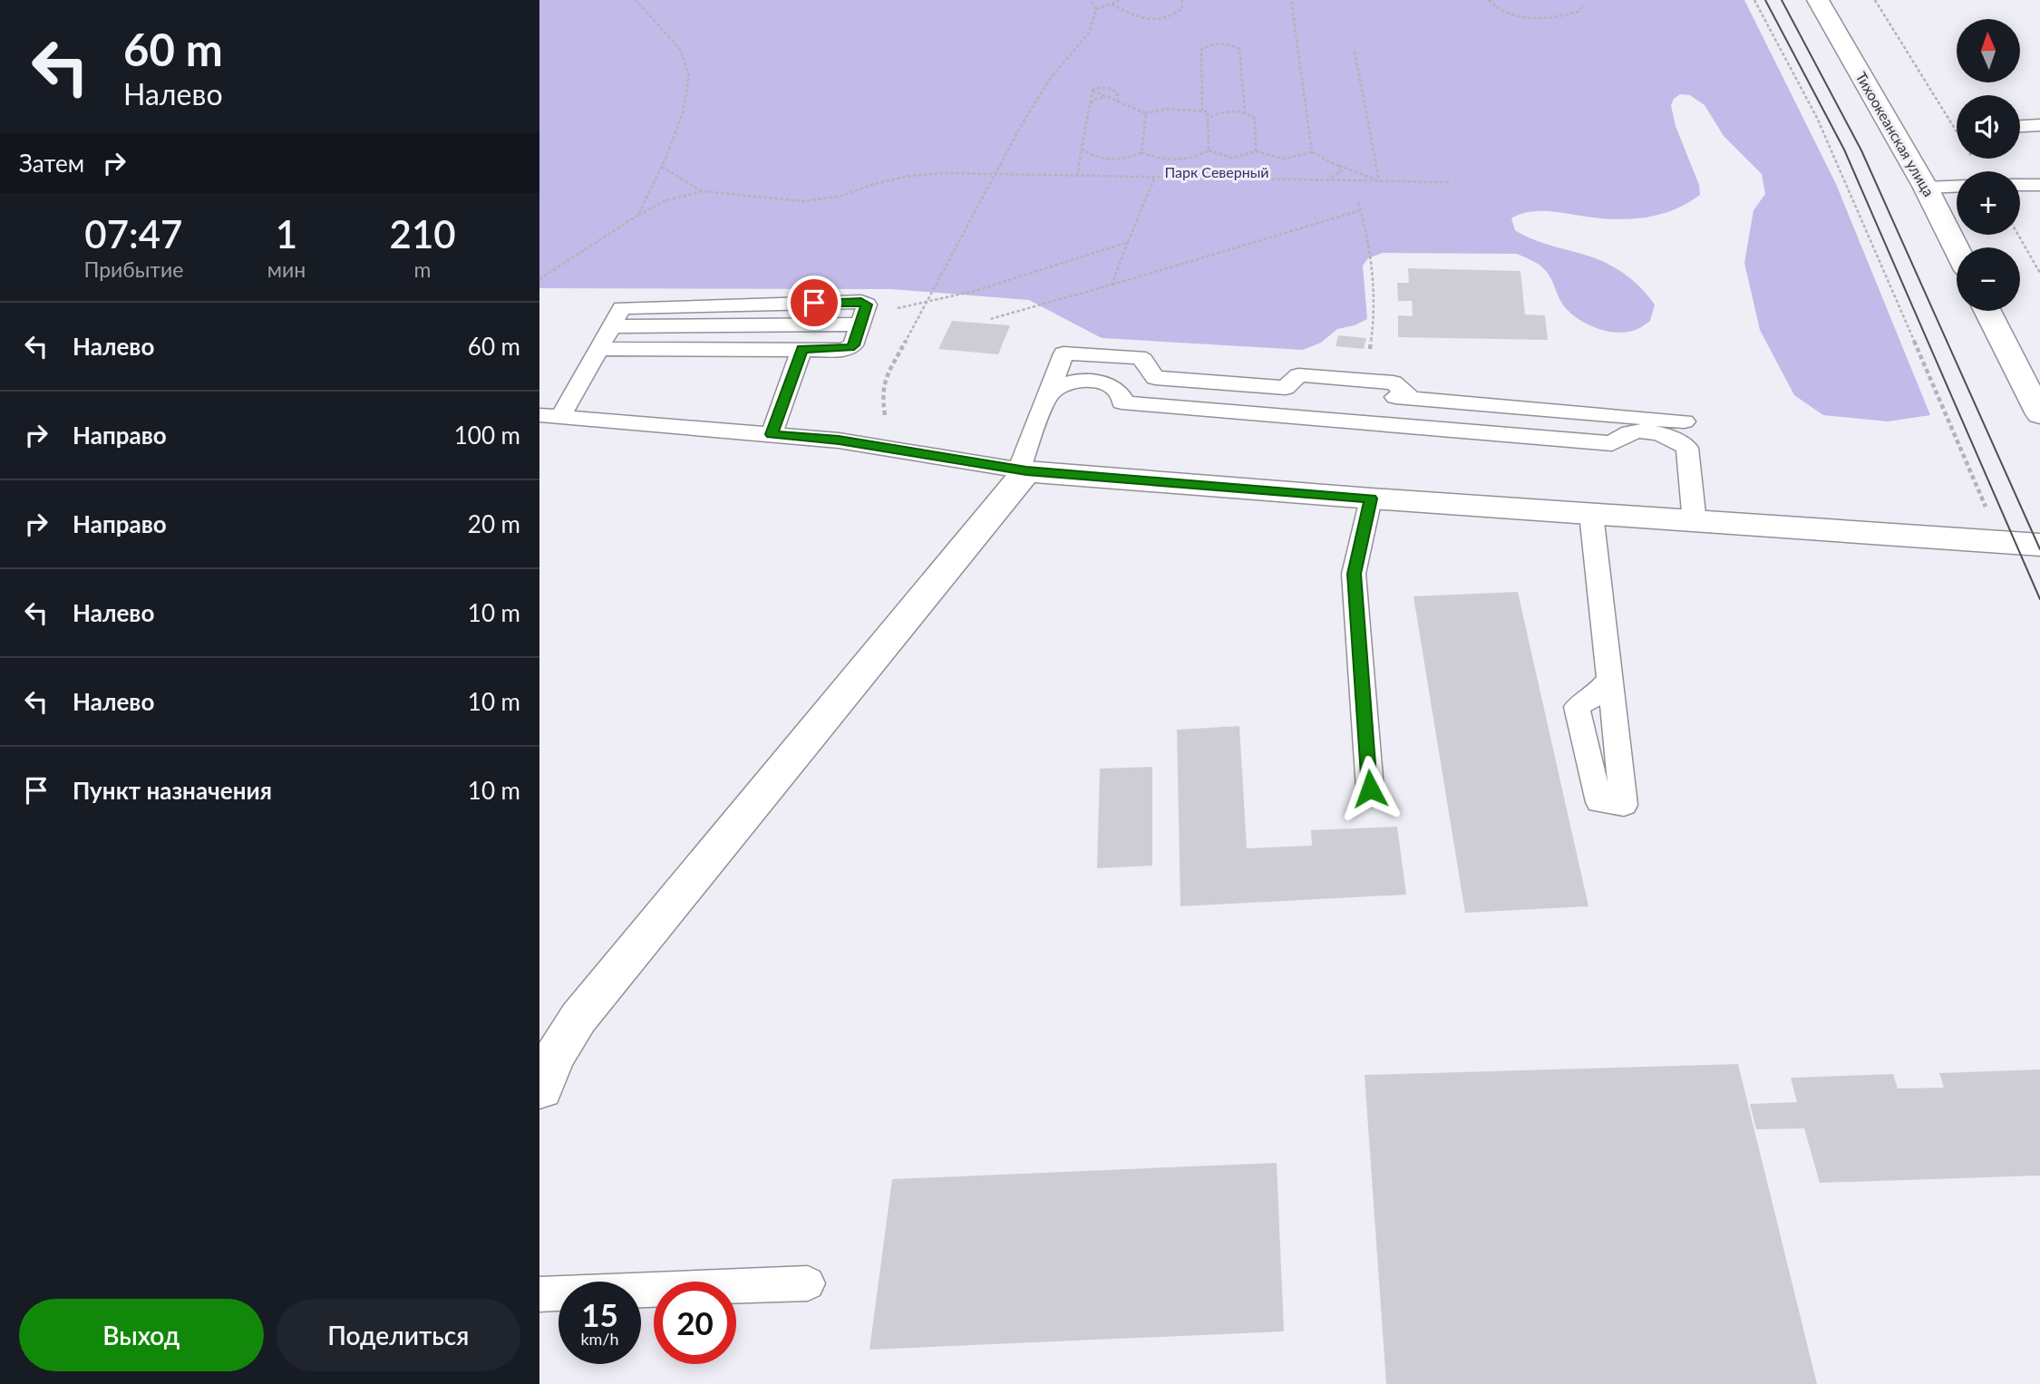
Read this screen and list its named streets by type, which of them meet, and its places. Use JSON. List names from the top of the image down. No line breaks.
{"streets":{"street":["Тихоокеанская улица"]},"parks":["Парк Северный"],"north":"top","page":{"turn":["60 m","Налево"],"map_buttons":["+","−"],"then":"Затем","eta":["07:47","Прибытие","1","мин","210","m"],"list":[{"name":"Налево","value":"60 m"},{"name":"Направо","value":"100 m"},{"name":"Направо","value":"20 m"},{"name":"Налево","value":"10 m"},{"name":"Налево","value":"10 m"},{"name":"Пункт назначения","value":"10 m"}],"speed":"15 km/h","limit":"20","buttons":["Выход","Поделиться"]}}
